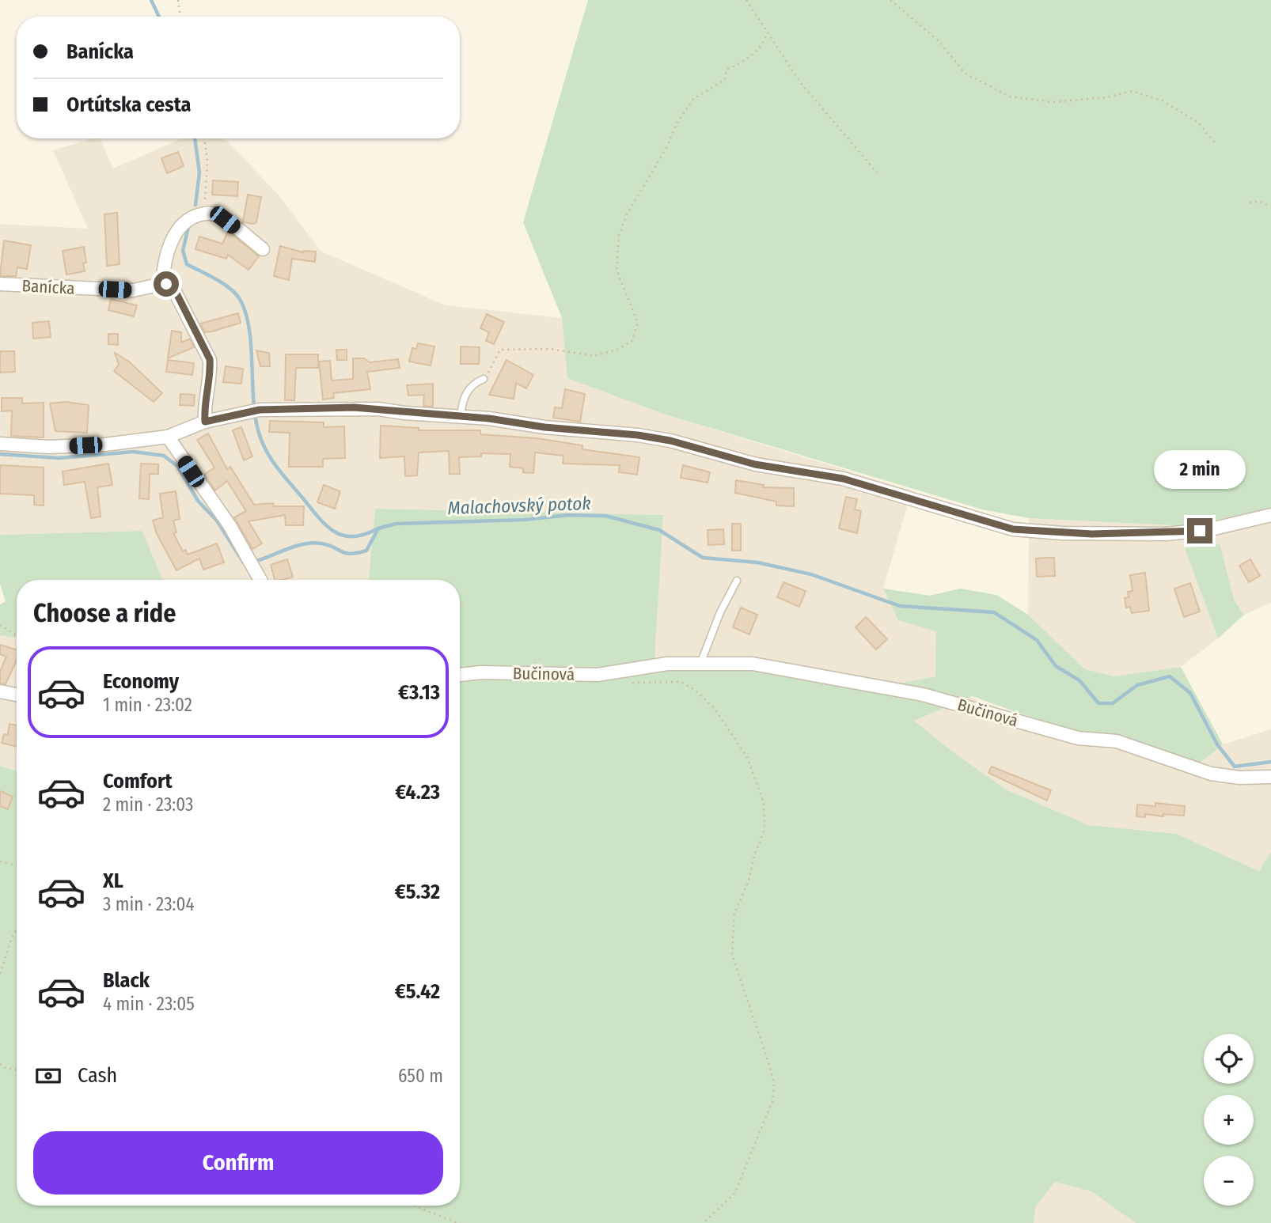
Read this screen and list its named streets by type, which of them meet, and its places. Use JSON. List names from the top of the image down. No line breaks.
{"streets":{"street":["Banícka","Bučinová"]},"water":["Malachovský potok"],"page":{"banner":["Banícka","Ortútska cesta"],"bubble":"2 min","heading":"Choose a ride","list":[{"name":"Economy","note":"1 min · 23:02","value":"€3.13"},{"name":"Comfort","note":"2 min · 23:03","value":"€4.23"},{"name":"XL","note":"3 min · 23:04","value":"€5.32"},{"name":"Black","note":"4 min · 23:05","value":"€5.42"}],"map_buttons":["+","−"],"pay":["Cash","650 m"],"buttons":"Confirm"}}
